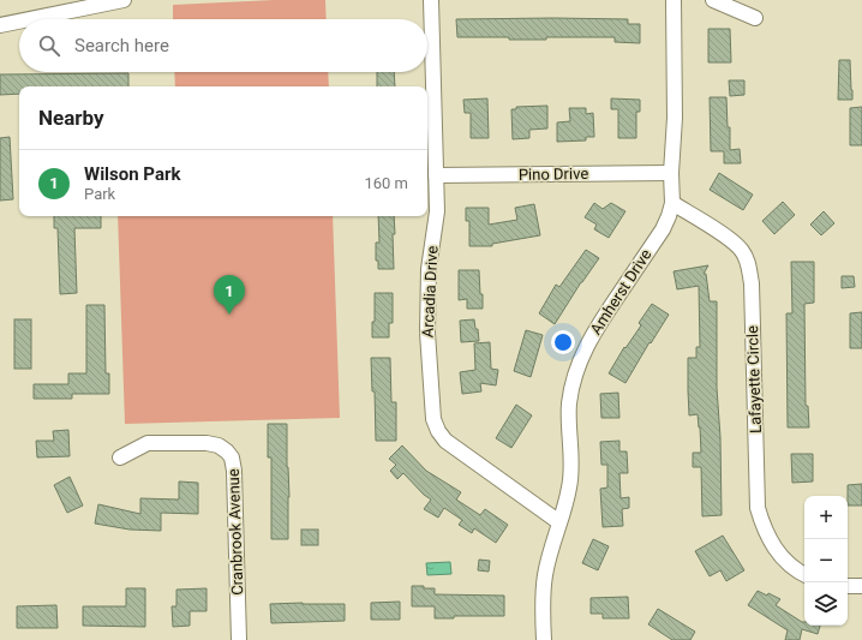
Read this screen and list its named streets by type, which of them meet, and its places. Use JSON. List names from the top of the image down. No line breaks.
{"streets":{"street":["Pino Drive","Arcadia Drive","Amherst Drive","Lafayette Circle","Cranbrook Avenue"]},"crossings":[["Pino Drive","Arcadia Drive"],["Pino Drive","Amherst Drive"],["Arcadia Drive","Amherst Drive"],["Amherst Drive","Lafayette Circle"]],"page":{"search":"Search here","heading":"Nearby","list":[{"mark":"1","name":"Wilson Park","note":"Park","value":"160 m"}],"pins":"1","map_buttons":["+","−"]}}
